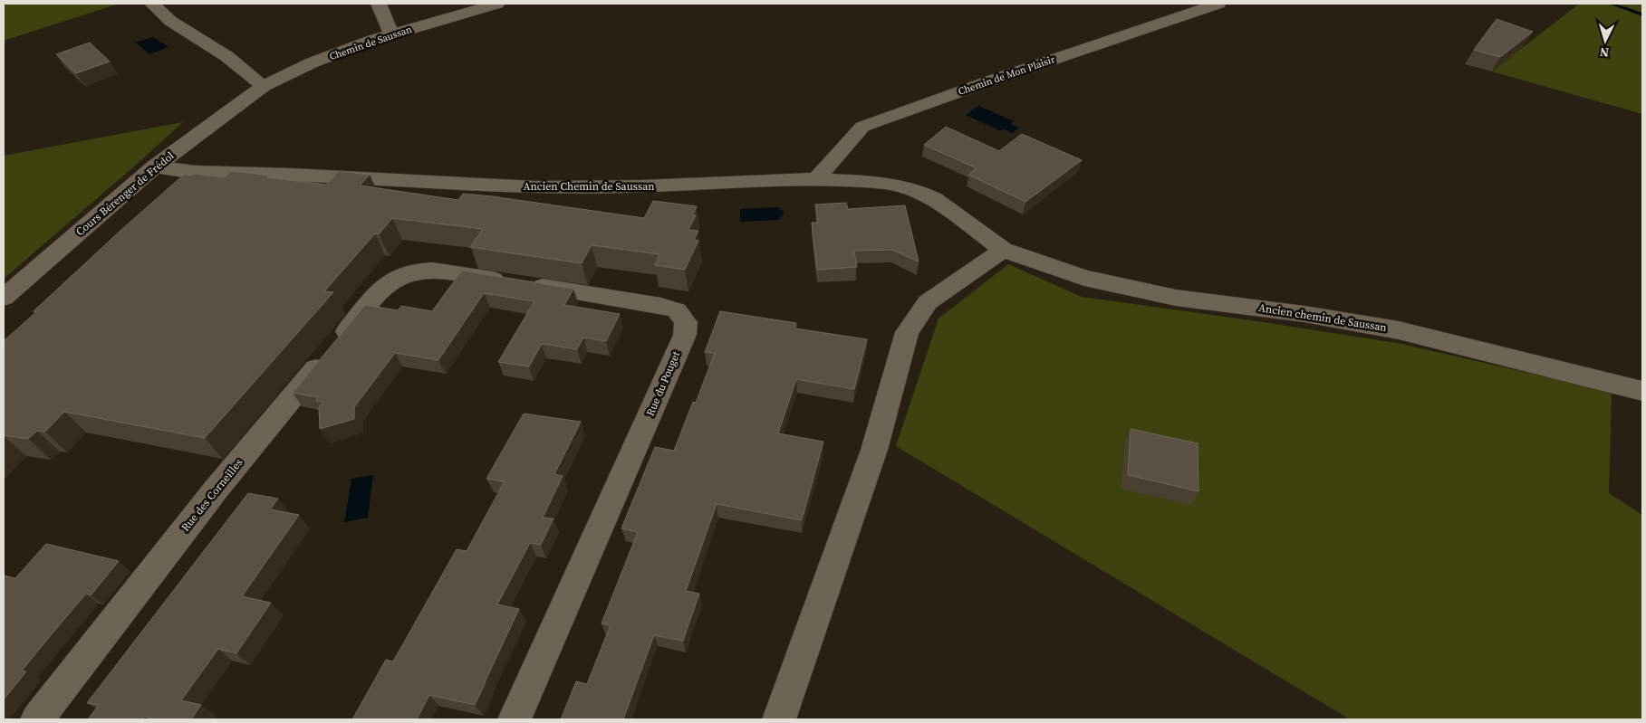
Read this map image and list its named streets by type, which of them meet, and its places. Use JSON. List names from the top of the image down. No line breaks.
{"streets":{"street":["Chemin de Saussan","Chemin de Mon Plaisir","Ancien Chemin de Saussan","Cours Bérenger de Frédol","Ancien chemin de Saussan","Rue du Pouget","Rue des Corneilles"]},"crossings":[["Chemin de Saussan","Cours Bérenger de Frédol"],["Chemin de Mon Plaisir","Ancien Chemin de Saussan"],["Ancien Chemin de Saussan","Cours Bérenger de Frédol"],["Ancien Chemin de Saussan","Ancien chemin de Saussan"],["Rue du Pouget","Rue des Corneilles"]],"north":"bottom"}
